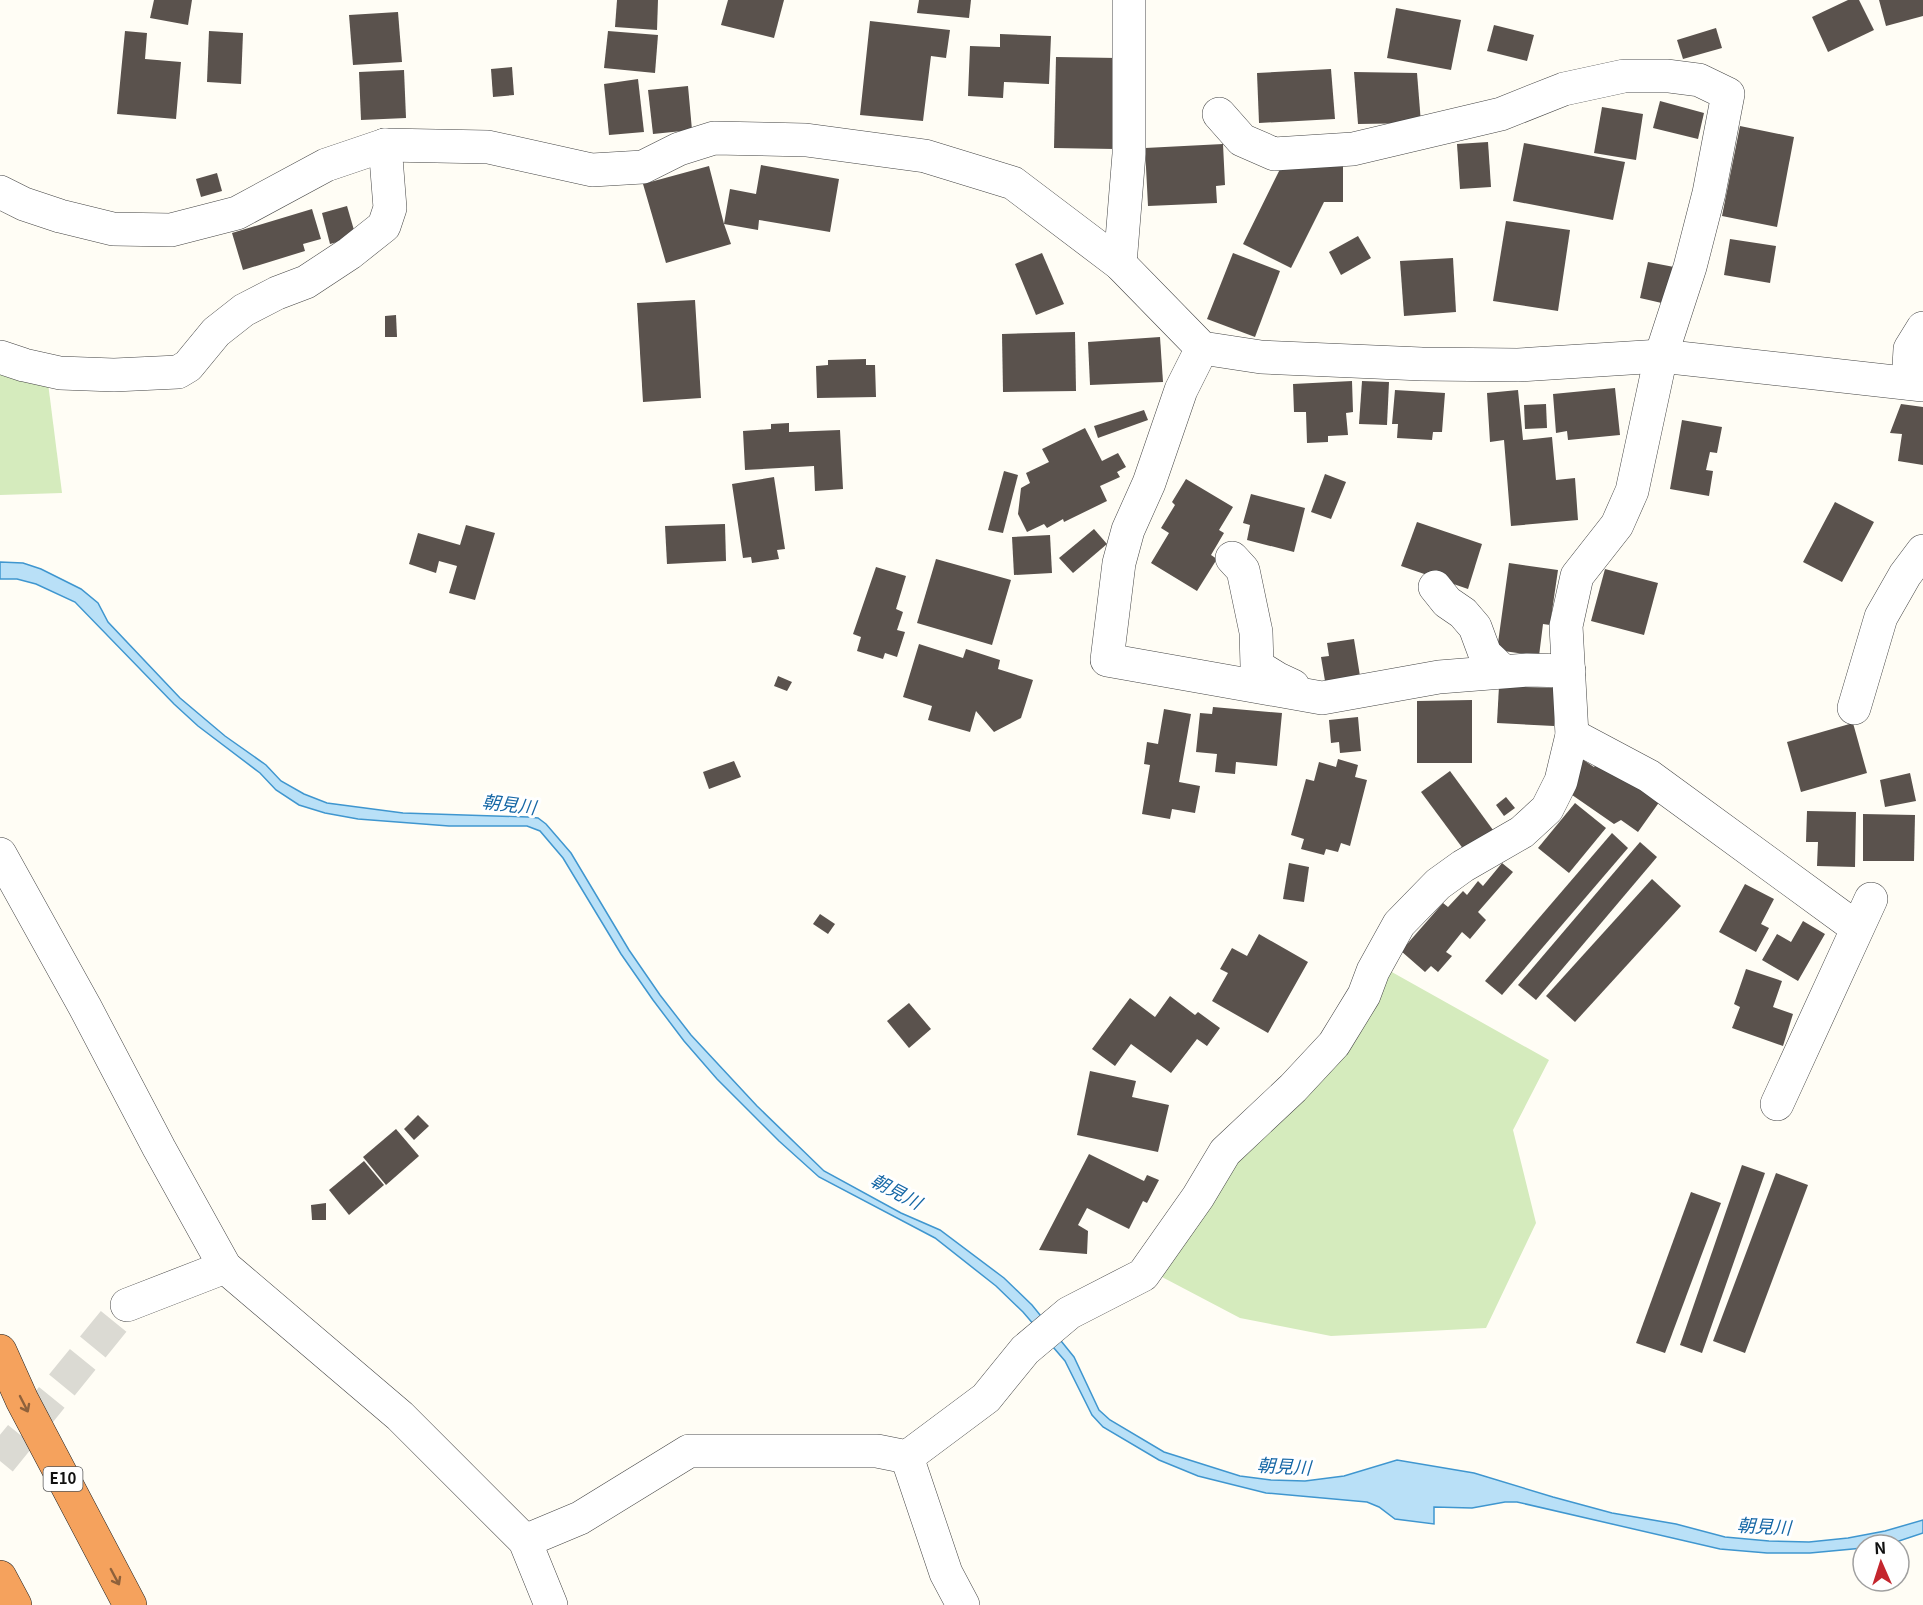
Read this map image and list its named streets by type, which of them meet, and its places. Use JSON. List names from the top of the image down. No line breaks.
{"streets":{"highway":["E10"]},"water":["朝見川"],"north":"top"}
